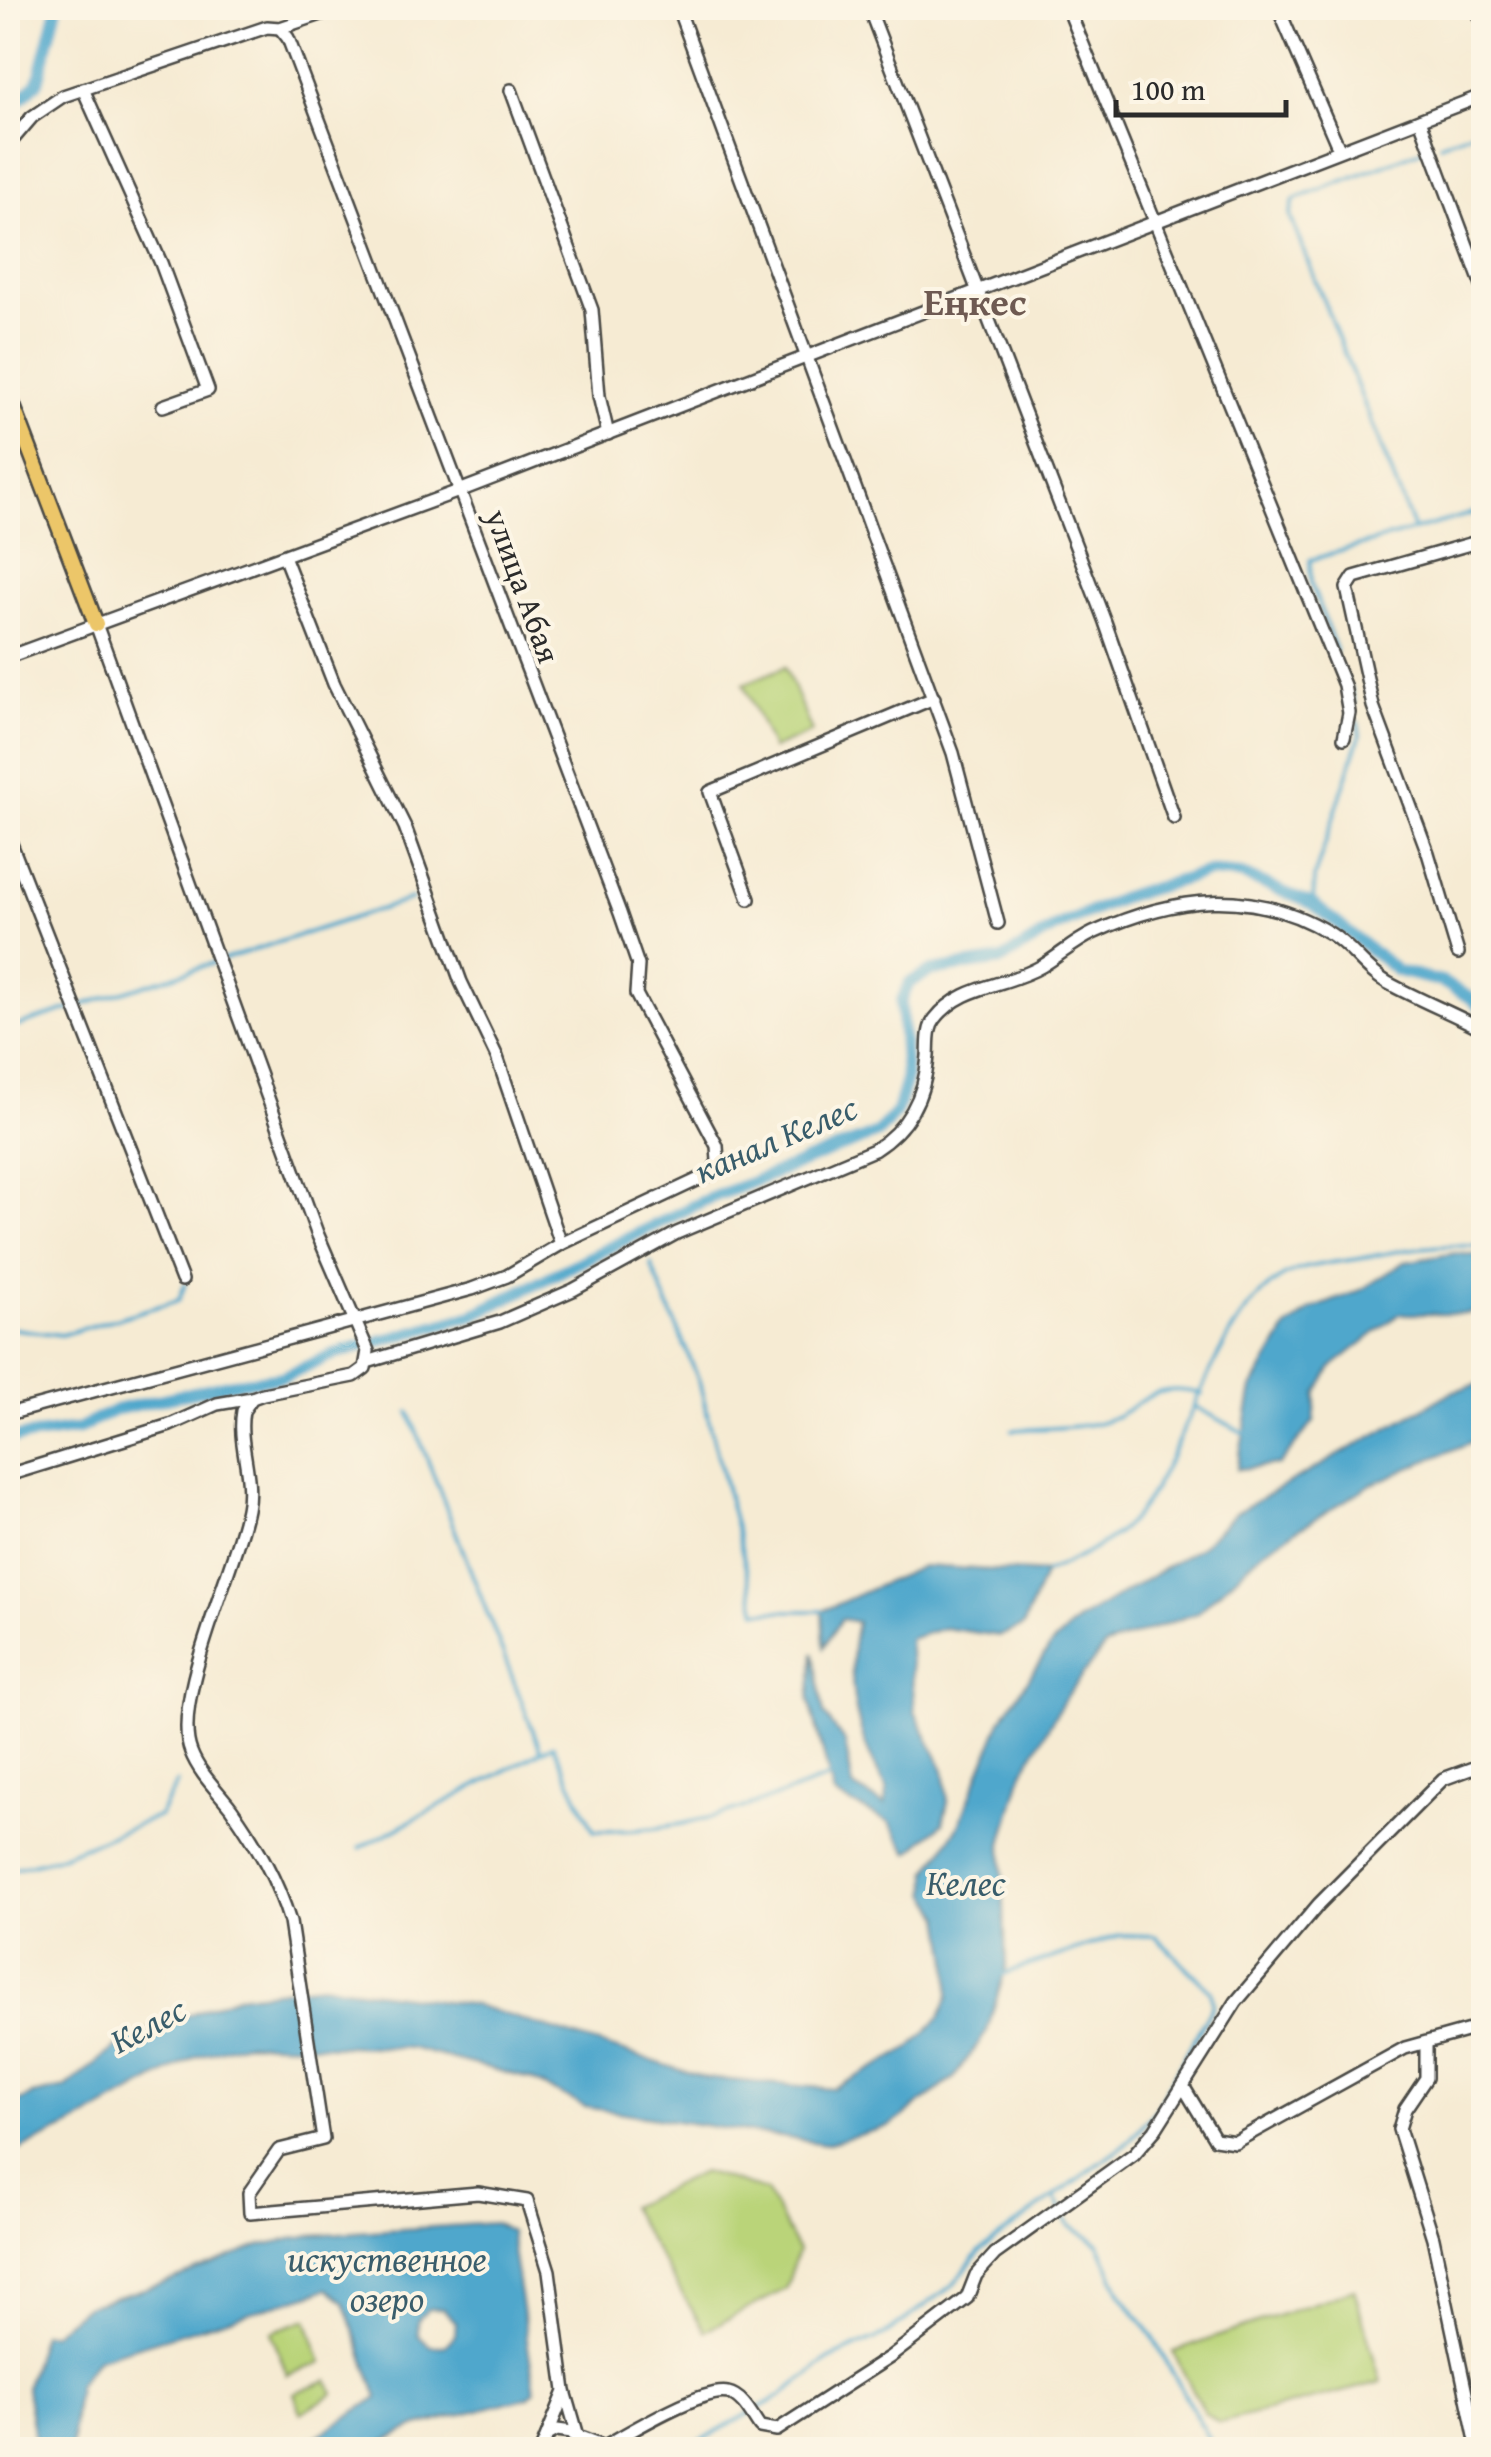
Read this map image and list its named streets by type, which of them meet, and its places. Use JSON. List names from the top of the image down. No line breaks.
{"streets":{"street":["улица Абая"]},"districts":["Еңкес"],"water":["канал Келес","Келес","искуственное озеро"],"scale_bar":"100 m"}
